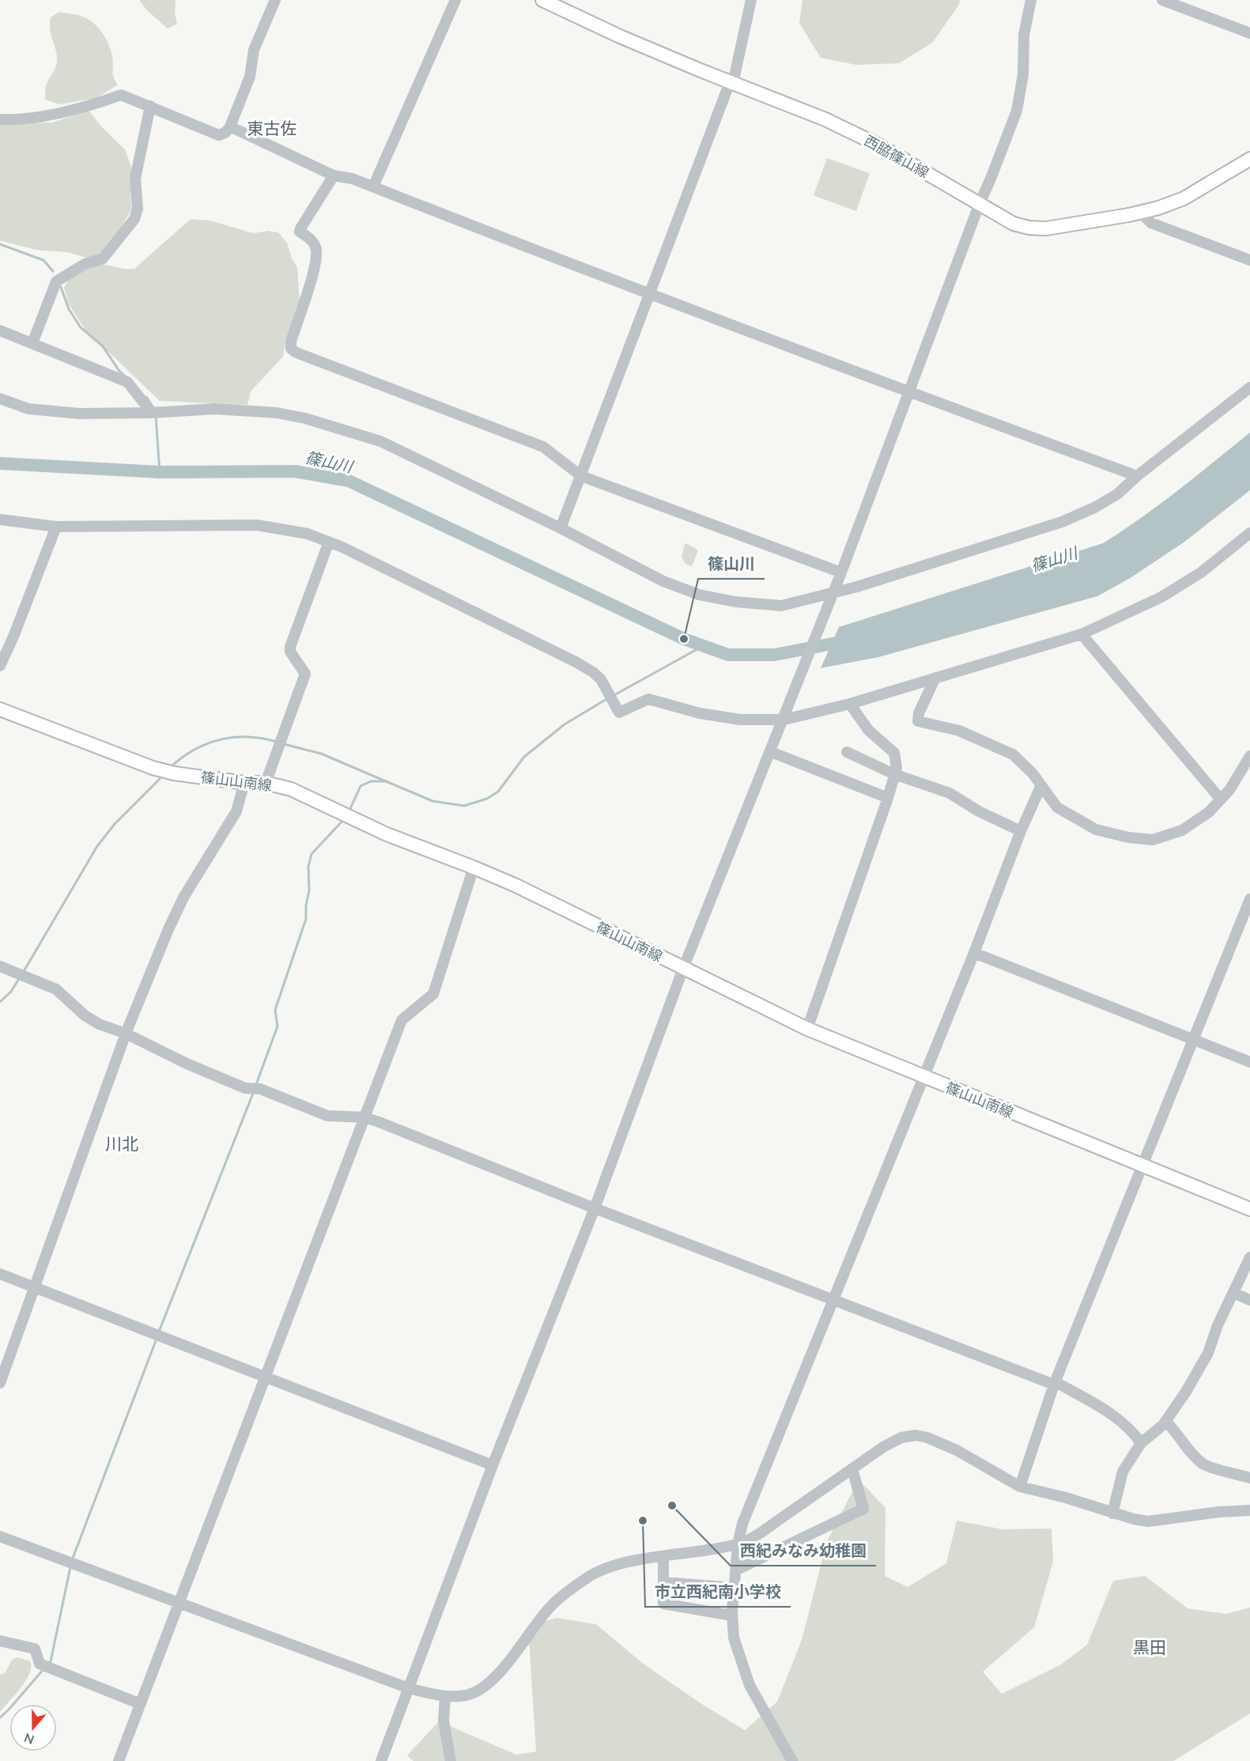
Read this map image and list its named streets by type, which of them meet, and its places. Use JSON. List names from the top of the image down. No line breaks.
{"streets":{"main road":["西脇篠山線","篠山山南線"]},"districts":["東古佐","川北","黒田"],"water":["篠山川"],"places":["篠山川","西紀みなみ幼稚園","市立西紀南小学校"],"north":"bottom"}
